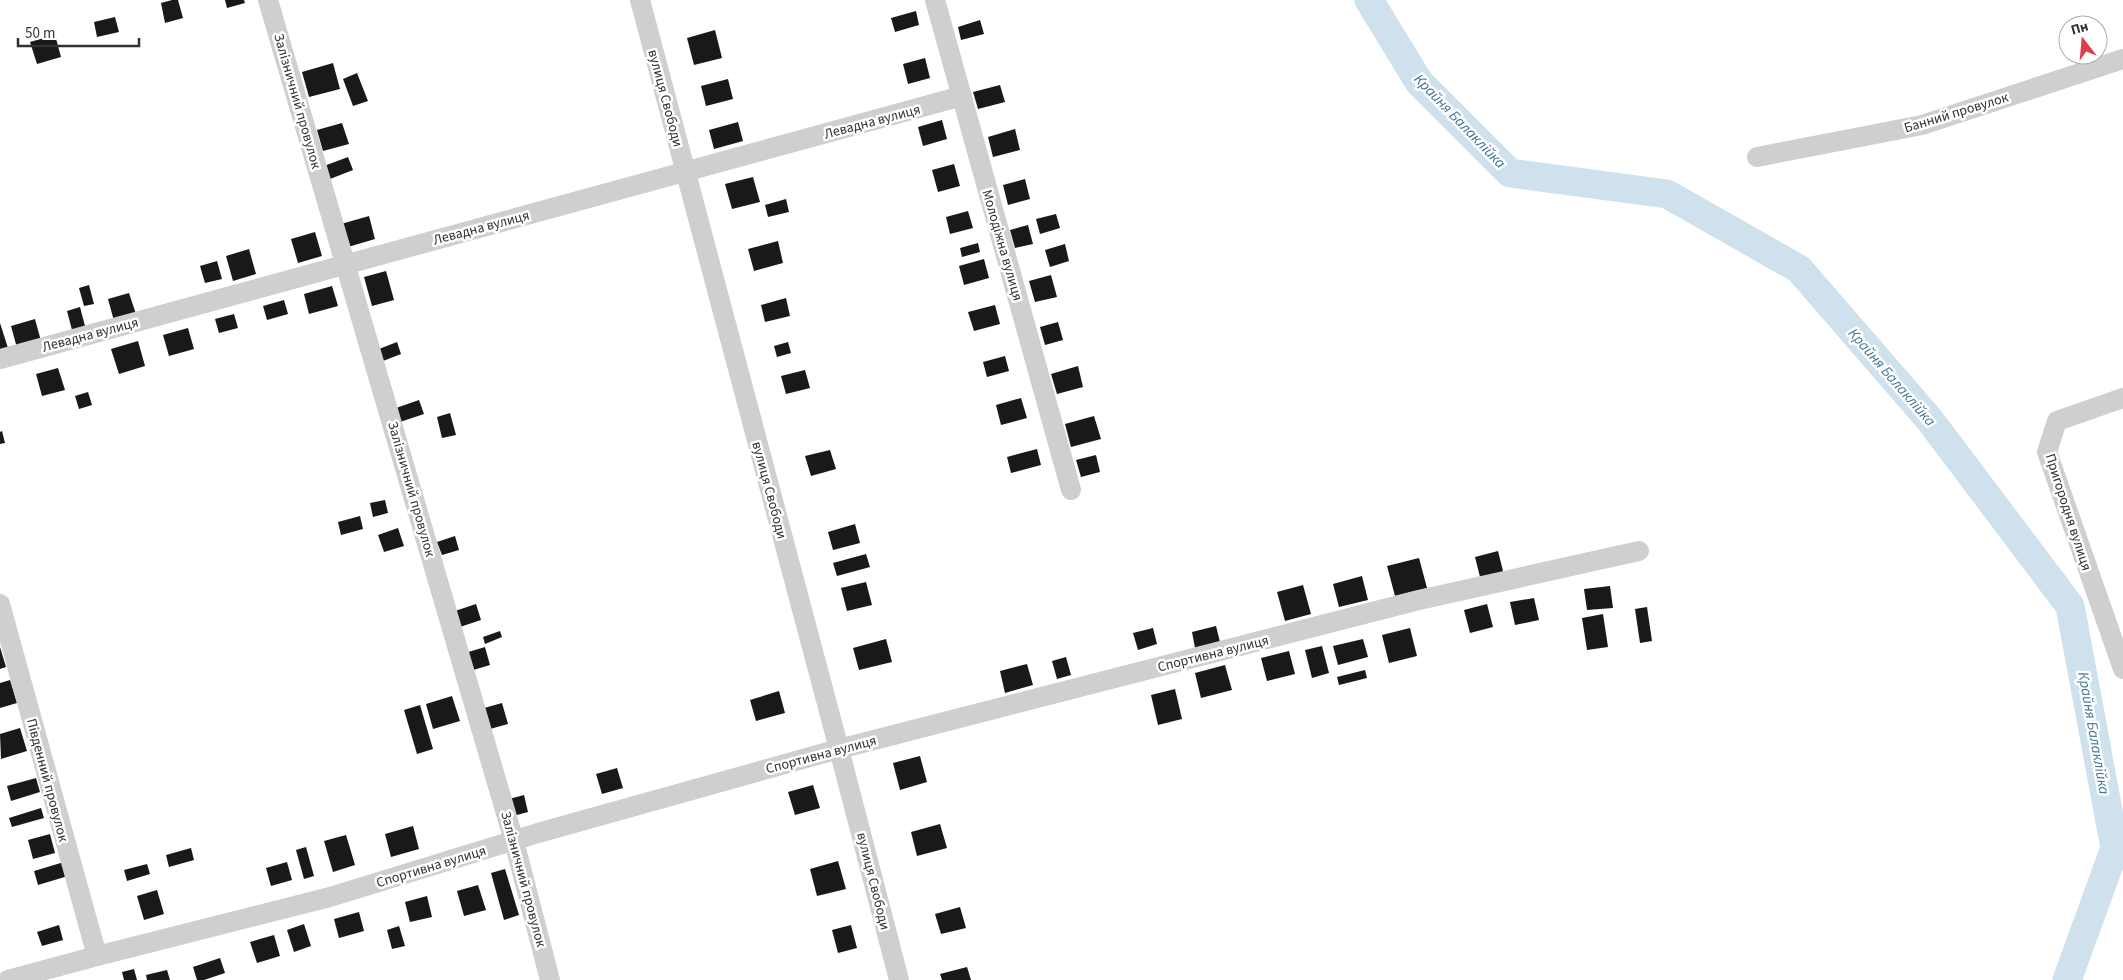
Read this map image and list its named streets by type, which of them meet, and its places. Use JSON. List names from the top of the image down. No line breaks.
{"streets":{"street":["вулиця Свободи","Залізничний провулок","Банний провулок","Левадна вулиця","Молодіжна вулиця","Пригородня вулиця","Спортивна вулиця","Південний провулок"]},"crossings":[["вулиця Свободи","Левадна вулиця"],["вулиця Свободи","Спортивна вулиця"],["Залізничний провулок","Левадна вулиця"],["Залізничний провулок","Спортивна вулиця"],["Левадна вулиця","Молодіжна вулиця"],["Спортивна вулиця","Південний провулок"]],"water":["Крайня Балаклійка"],"scale_bar":"50 m","north":"top"}
